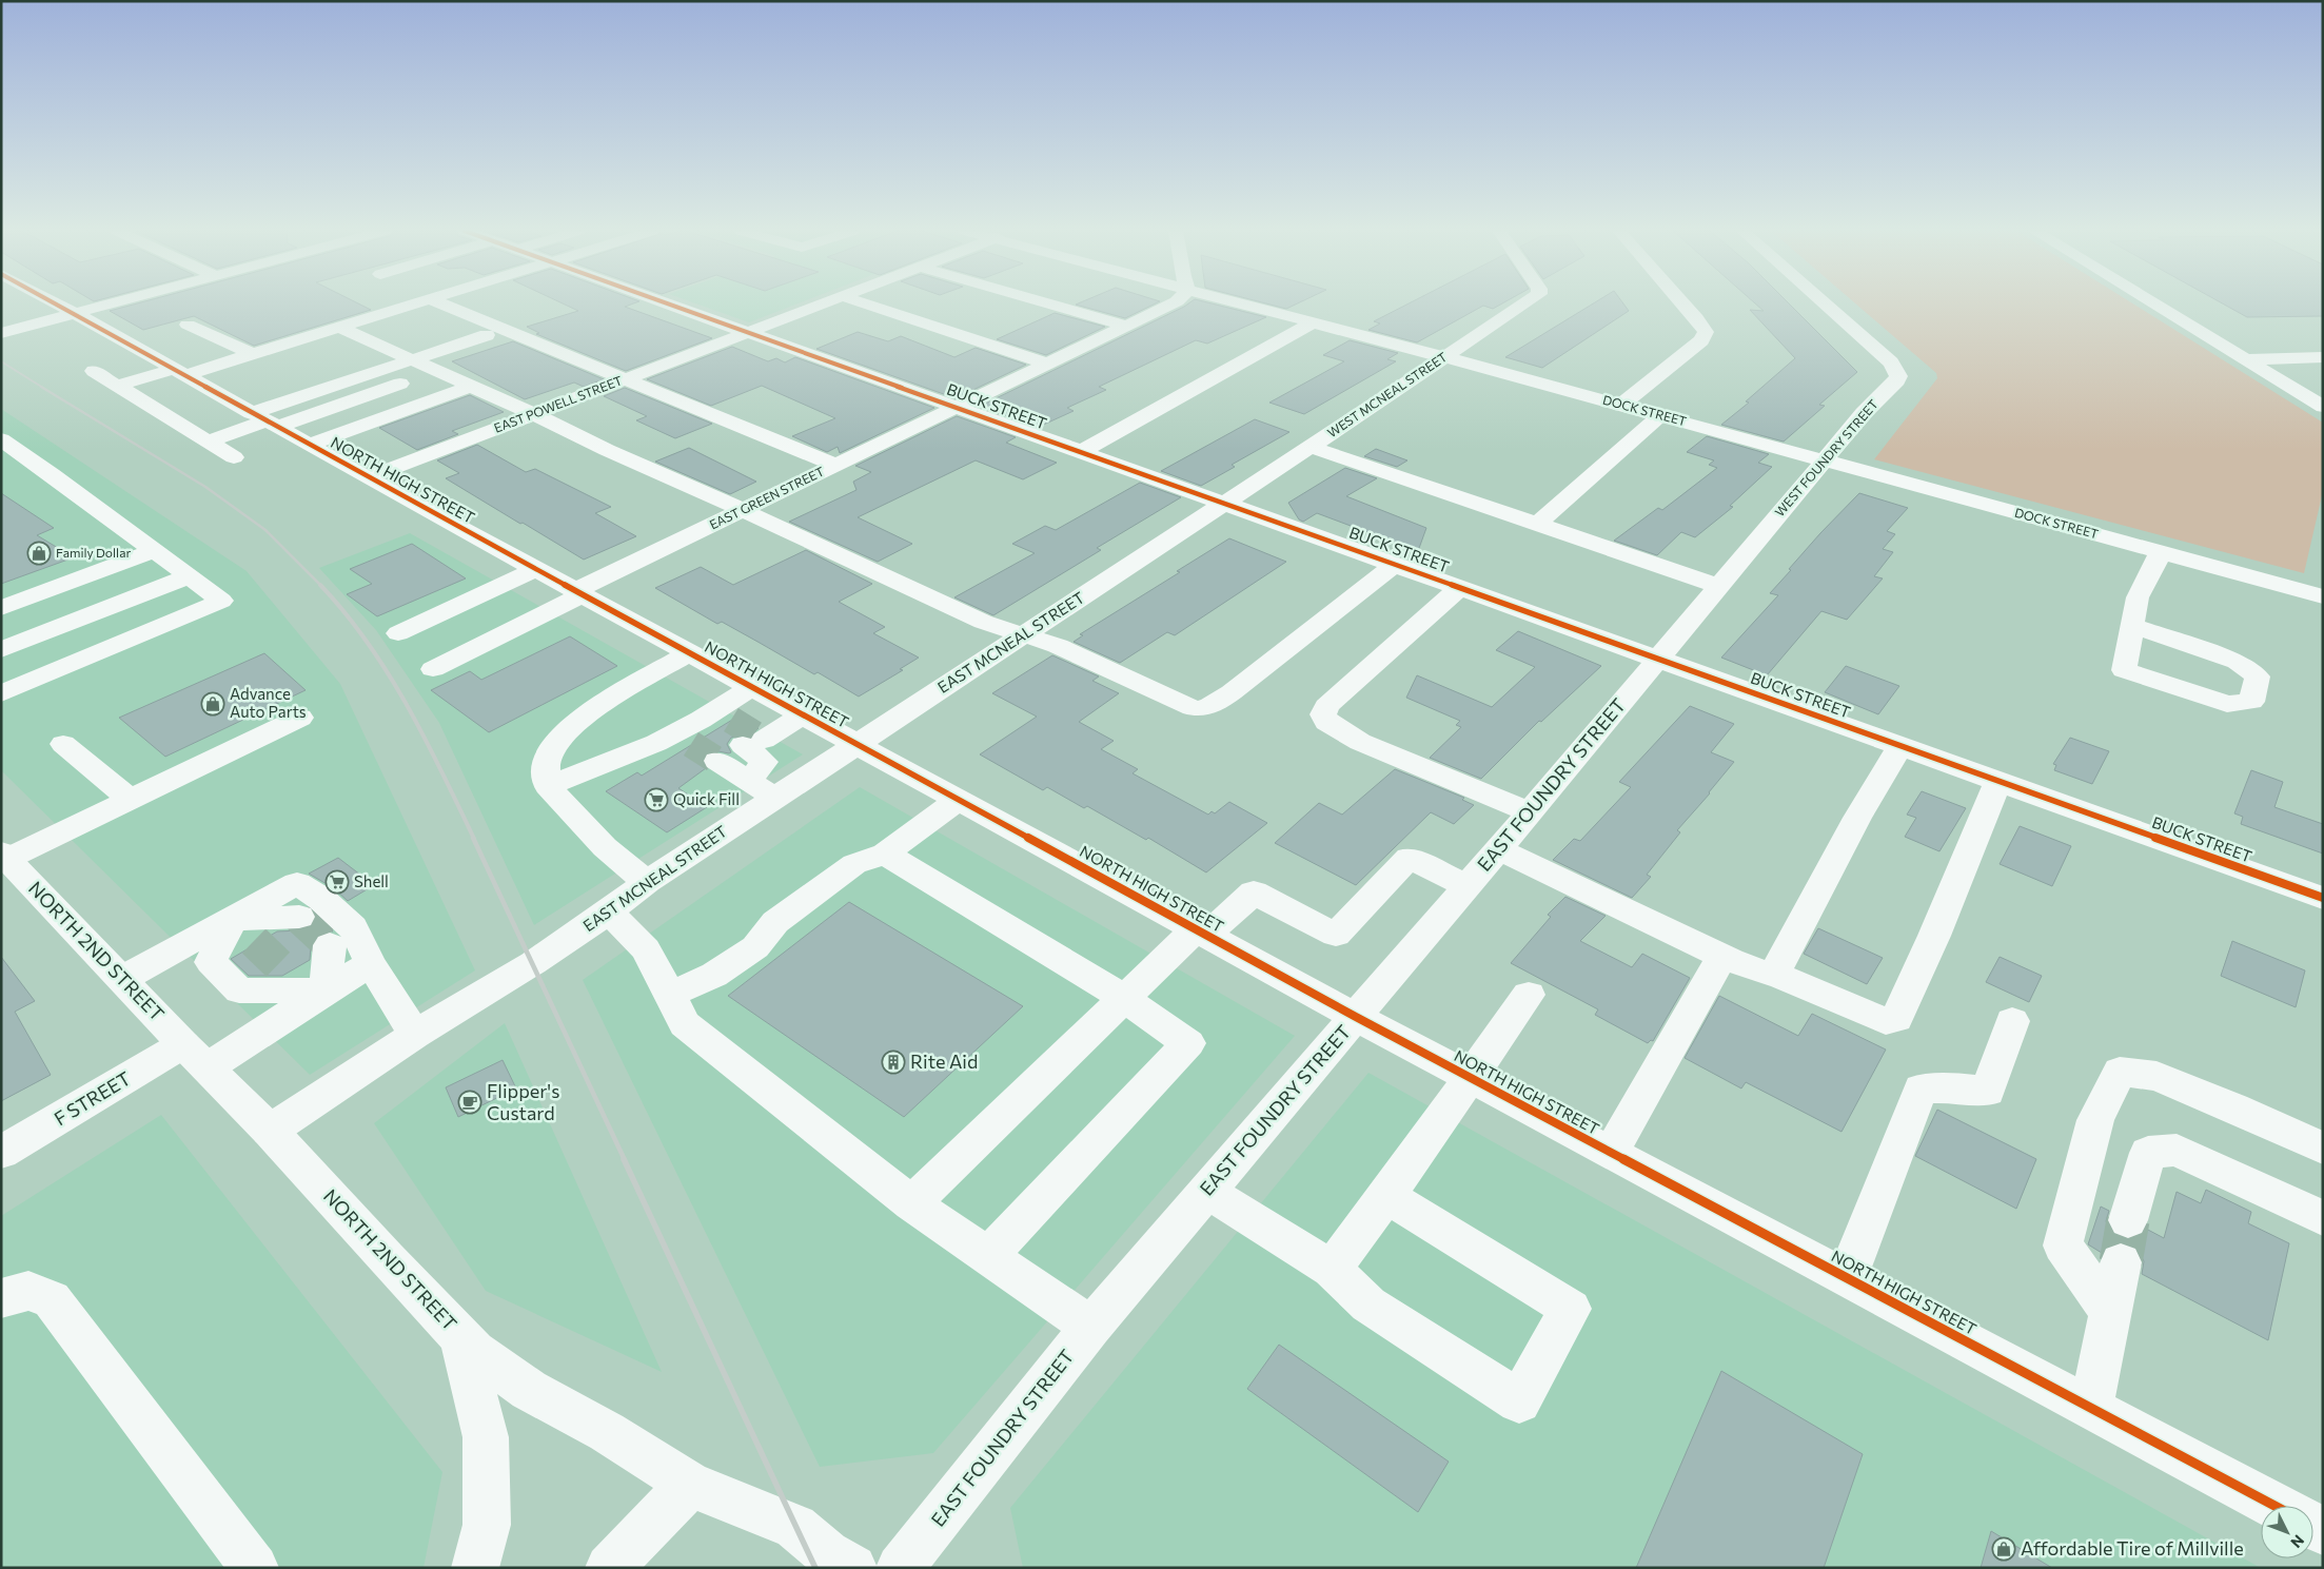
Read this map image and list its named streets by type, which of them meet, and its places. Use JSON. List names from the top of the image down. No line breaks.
{"streets":{"street":["WEST MCNEAL STREET","EAST POWELL STREET","BUCK STREET","DOCK STREET","WEST FOUNDRY STREET","NORTH HIGH STREET","EAST GREEN STREET","EAST MCNEAL STREET","EAST FOUNDRY STREET","NORTH 2ND STREET","F STREET"]},"crossings":[["WEST MCNEAL STREET","BUCK STREET"],["WEST MCNEAL STREET","DOCK STREET"],["WEST MCNEAL STREET","EAST MCNEAL STREET"],["EAST POWELL STREET","BUCK STREET"],["EAST POWELL STREET","NORTH HIGH STREET"],["BUCK STREET","WEST FOUNDRY STREET"],["BUCK STREET","EAST GREEN STREET"],["BUCK STREET","EAST MCNEAL STREET"],["BUCK STREET","EAST FOUNDRY STREET"],["DOCK STREET","WEST FOUNDRY STREET"],["WEST FOUNDRY STREET","EAST FOUNDRY STREET"],["NORTH HIGH STREET","EAST GREEN STREET"],["NORTH HIGH STREET","EAST MCNEAL STREET"],["NORTH HIGH STREET","EAST FOUNDRY STREET"],["EAST MCNEAL STREET","NORTH 2ND STREET"],["NORTH 2ND STREET","F STREET"]],"places":{"shop":["Family Dollar","Advance Auto Parts","Affordable Tire of Millville"],"supermarket":["Quick Fill","Shell"],"building":["Rite Aid"],"cafe":["Flipper's Custard"]},"north":"bottom right"}
